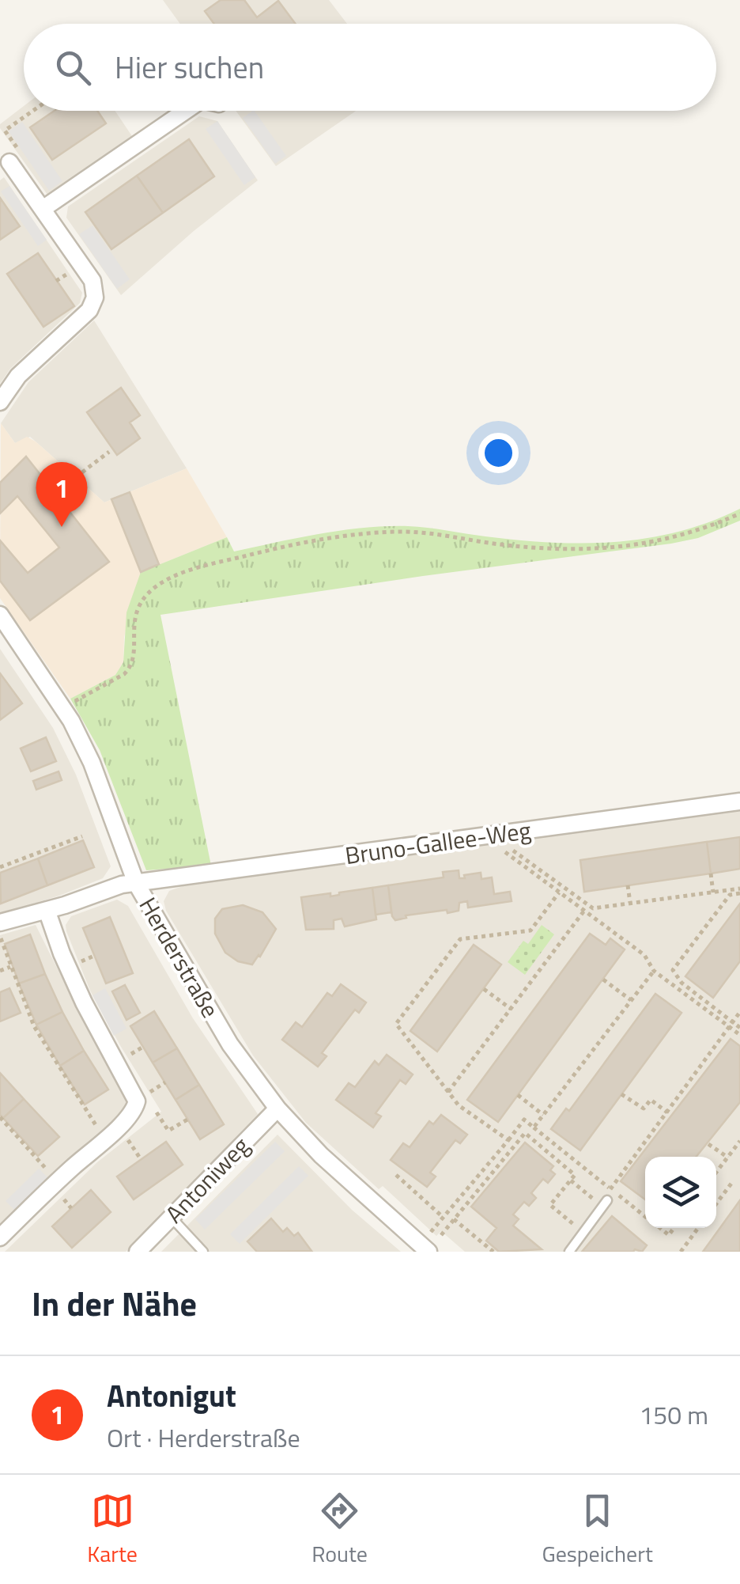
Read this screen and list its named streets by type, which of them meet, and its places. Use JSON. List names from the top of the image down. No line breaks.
{"streets":{"street":["Bruno-Gallee-Weg","Herderstraße","Antoniweg"]},"crossings":[["Bruno-Gallee-Weg","Herderstraße"],["Herderstraße","Antoniweg"]],"page":{"search":"Hier suchen","pins":"1","heading":"In der Nähe","list":[{"mark":"1","name":"Antonigut","note":"Ort · Herderstraße","value":"150 m"}],"nav":["Karte","Route","Gespeichert"]}}
